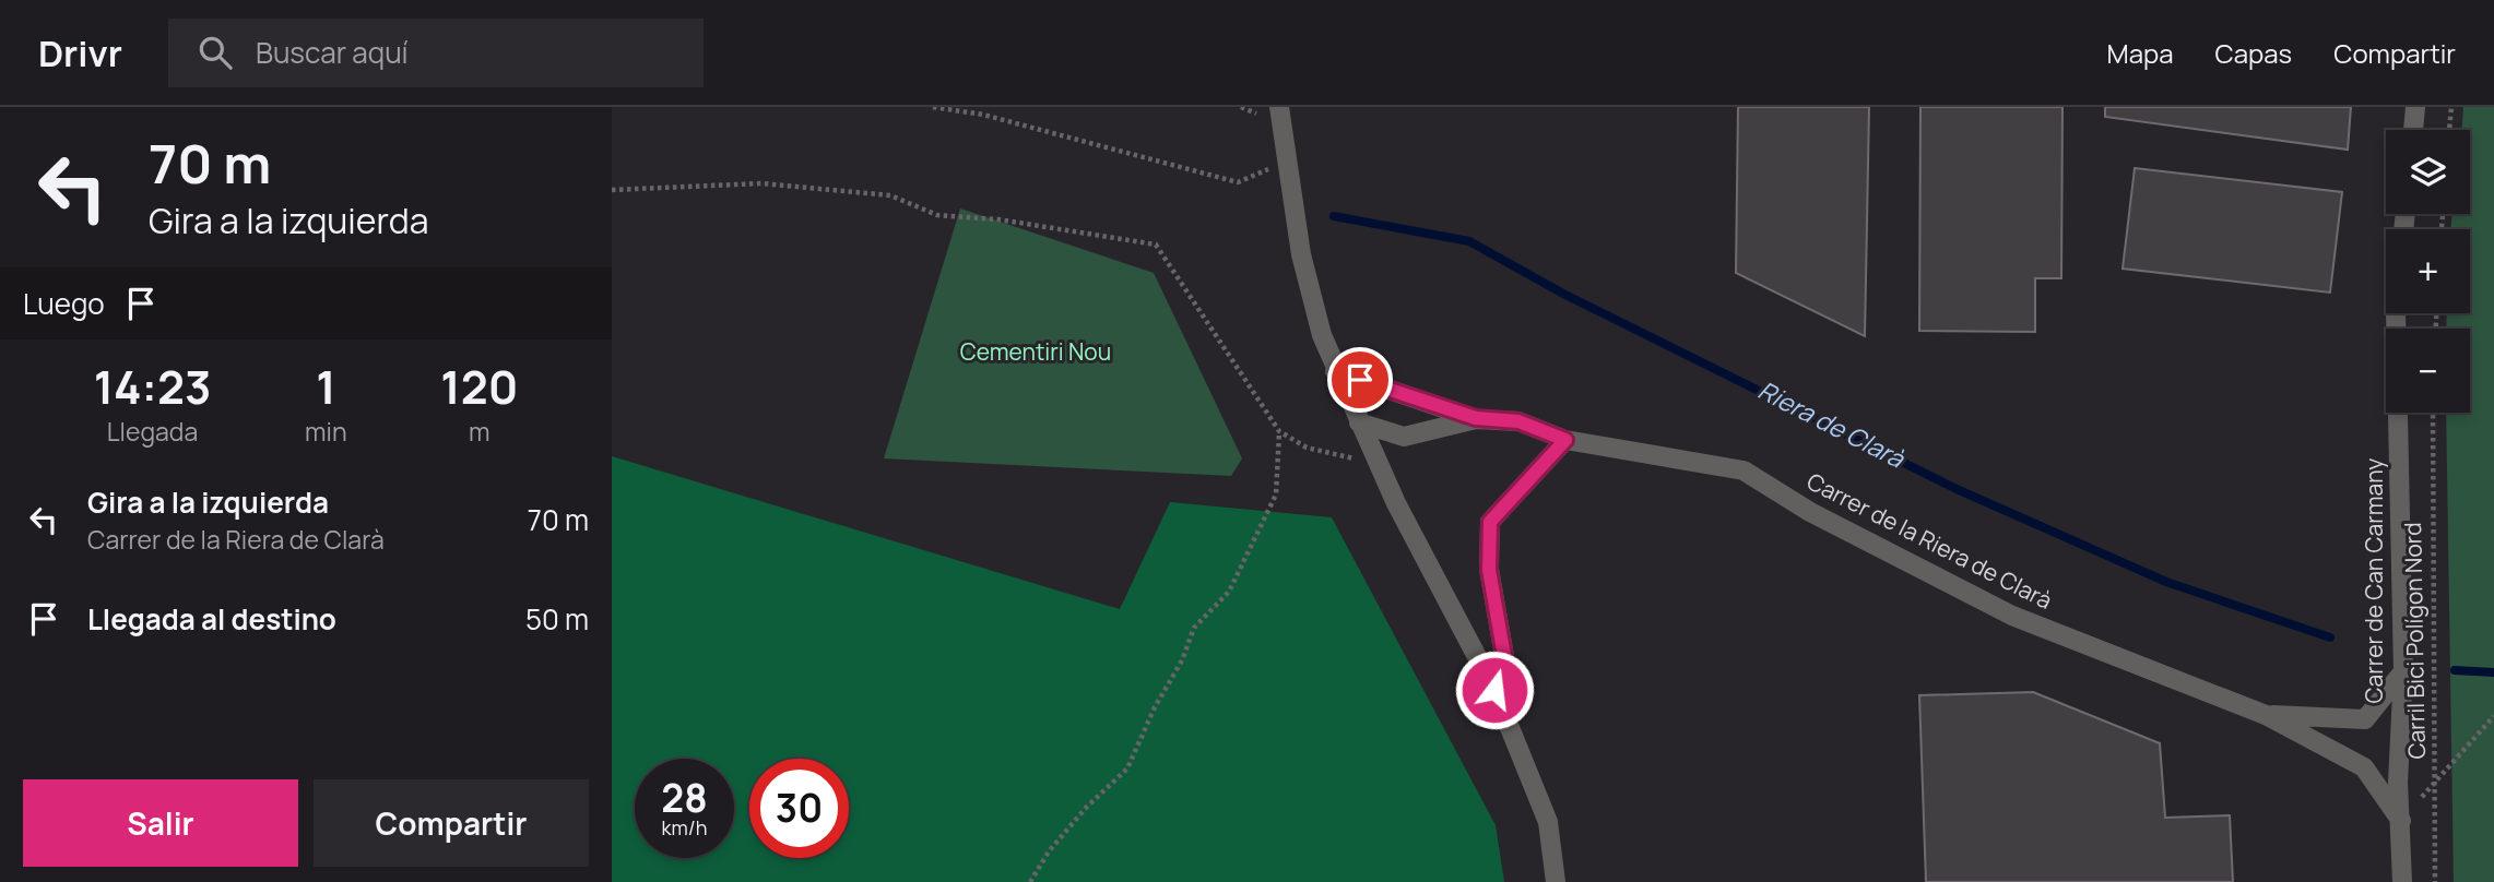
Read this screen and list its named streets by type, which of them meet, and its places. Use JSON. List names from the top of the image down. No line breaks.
{"streets":{"street":["Carrer de la Riera de Clarà","Carrer de Can Carmany"],"path":["Carril Bici Polígon Nord"]},"crossings":[["Carrer de la Riera de Clarà","Carrer de Can Carmany"]],"water":["Riera de Clarà"],"parks":["Cementiri Nou"],"page":{"header":"Drivr","search":"Buscar aquí","nav":["Mapa","Capas","Compartir"],"turn":["70 m","Gira a la izquierda"],"map_buttons":["+","−"],"then":"Luego","eta":["14:23","Llegada","1","min","120","m"],"list":[{"name":"Gira a la izquierda","note":"Carrer de la Riera de Clarà","value":"70 m"},{"name":"Llegada al destino","value":"50 m"}],"speed":"28 km/h","limit":"30","buttons":["Salir","Compartir"]}}
